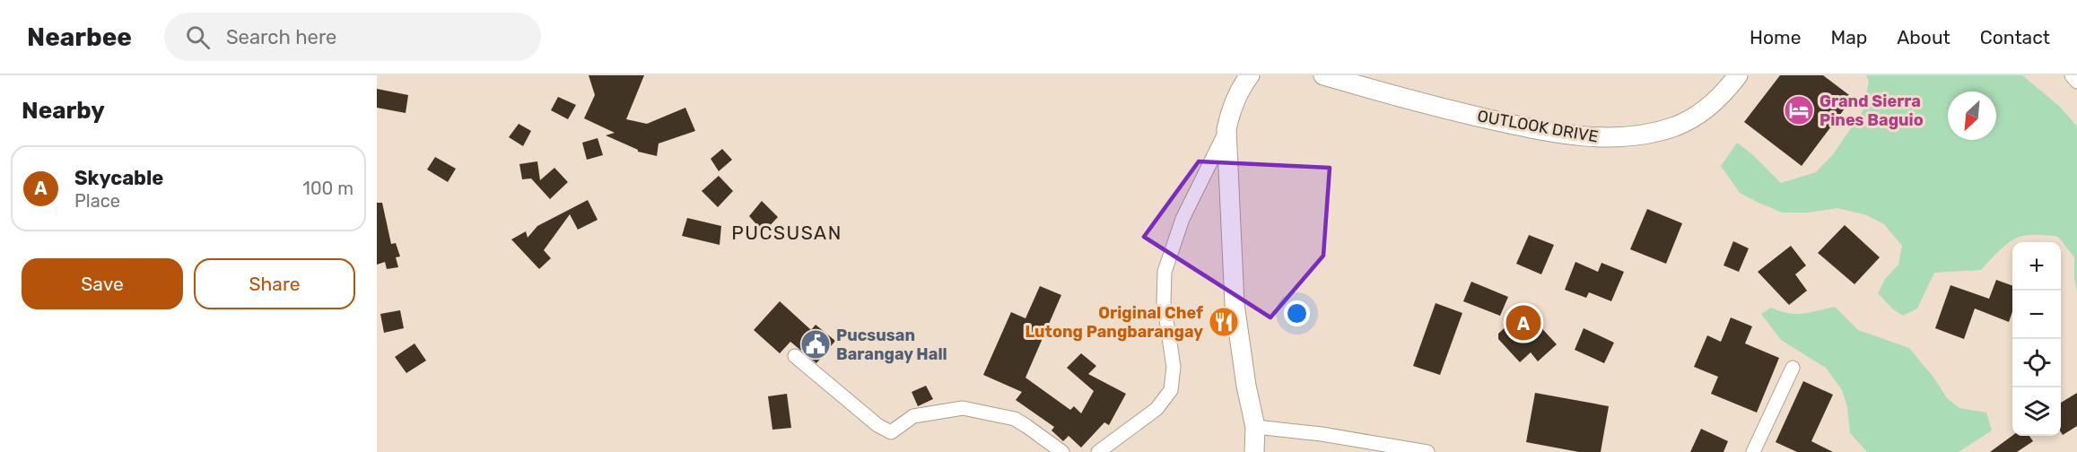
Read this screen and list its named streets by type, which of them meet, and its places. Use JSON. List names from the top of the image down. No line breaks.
{"streets":{"street":["OUTLOOK DRIVE"]},"districts":["PUCSUSAN"],"places":{"hotel":["Grand Sierra Pines Baguio"],"restaurant":["Original Chef Lutong Pangbarangay"],"public building":["Pucsusan Barangay Hall"]},"north":"bottom left","page":{"header":"Nearbee","search":"Search here","nav":["Home","Map","About","Contact"],"heading":"Nearby","list":[{"mark":"A","name":"Skycable","note":"Place","value":"100 m"}],"buttons":["Save","Share"],"map_buttons":["+","−"],"pins":"A"}}
